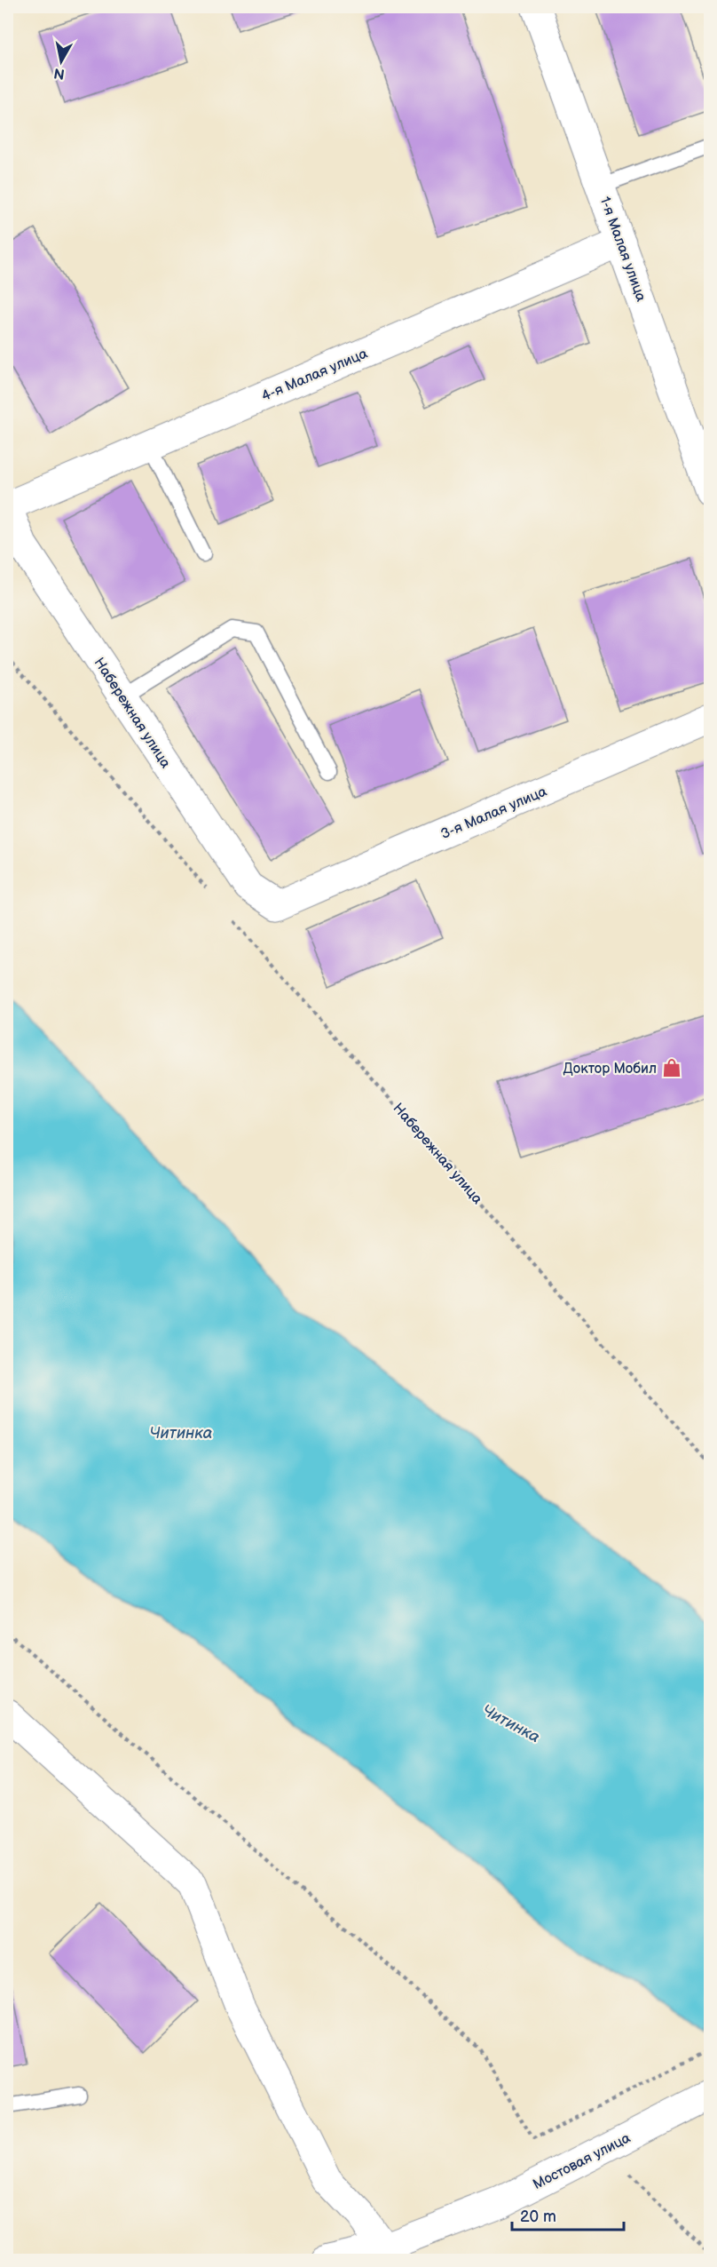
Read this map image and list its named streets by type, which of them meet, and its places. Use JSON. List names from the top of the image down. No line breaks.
{"streets":{"street":["1-я Малая улица","4-я Малая улица","Набережная улица","3-я Малая улица","Мостовая улица"]},"crossings":[["1-я Малая улица","4-я Малая улица"],["4-я Малая улица","Набережная улица"],["Набережная улица","3-я Малая улица"]],"water":["Читинка"],"places":{"shop":["Доктор Мобил"]},"scale_bar":"20 m","north":"bottom"}
